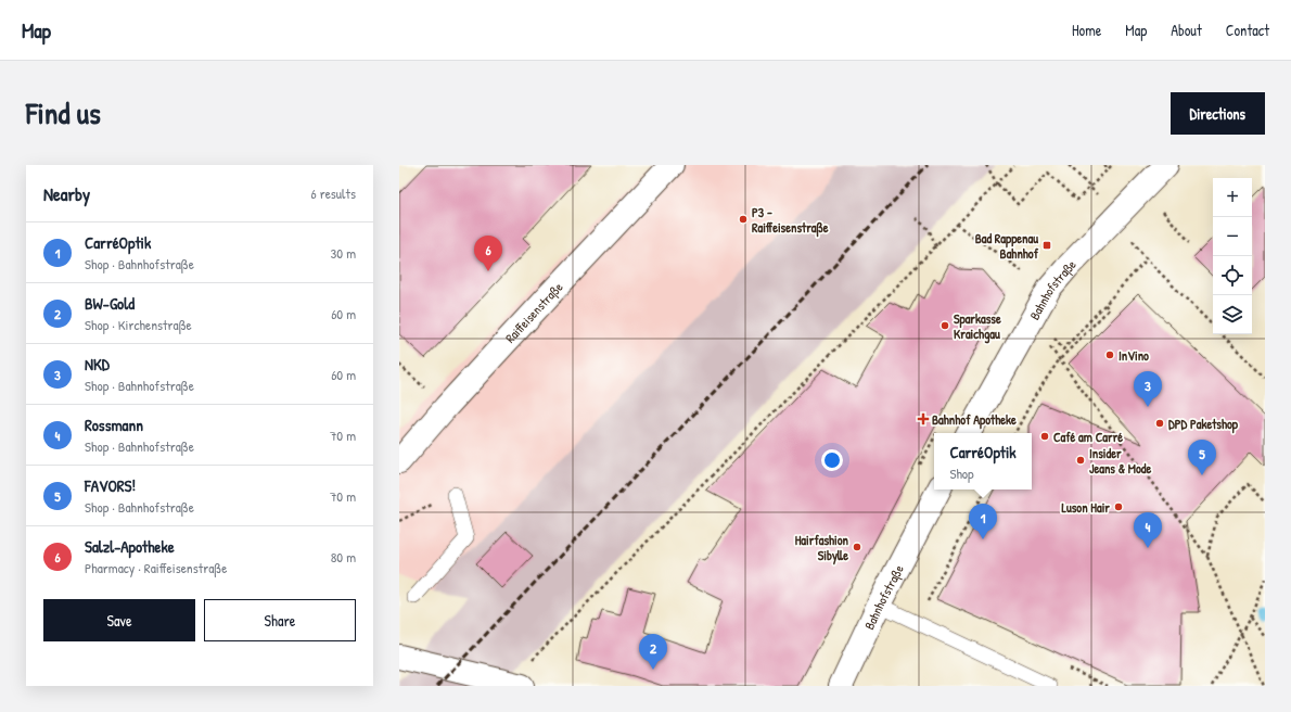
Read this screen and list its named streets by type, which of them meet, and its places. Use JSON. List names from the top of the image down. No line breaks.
{"streets":{"street":["Bahnhofstraße","Raiffeisenstraße"]},"places":{"other":["P3 - Raiffeisenstraße","Sparkasse Kraichgau","InVino","DPD Paketshop","Café am Carré","Insider Jeans & Mode","Luson Hair","Hairfashion Sibylle"],"transit":["Bad Rappenau Bahnhof"],"health":["Bahnhof Apotheke"]},"page":{"header":"Map","nav":["Home","Map","About","Contact"],"title":"Find us","buttons":["Directions",["Save","Share"]],"heading":["Nearby","6 results"],"map_buttons":["+","−"],"list":[{"mark":"1","name":"CarréOptik","note":"Shop · Bahnhofstraße","value":"30 m"},{"mark":"2","name":"BW-Gold","note":"Shop · Kirchenstraße","value":"60 m"},{"mark":"3","name":"NKD","note":"Shop · Bahnhofstraße","value":"60 m"},{"mark":"4","name":"Rossmann","note":"Shop · Bahnhofstraße","value":"70 m"},{"mark":"5","name":"FAVORS!","note":"Shop · Bahnhofstraße","value":"70 m"},{"mark":"6","name":"Salzl-Apotheke","note":"Pharmacy · Raiffeisenstraße","value":"80 m"}],"pins":["6","3","5","1","4","2"],"popup":["CarréOptik","Shop"]}}
